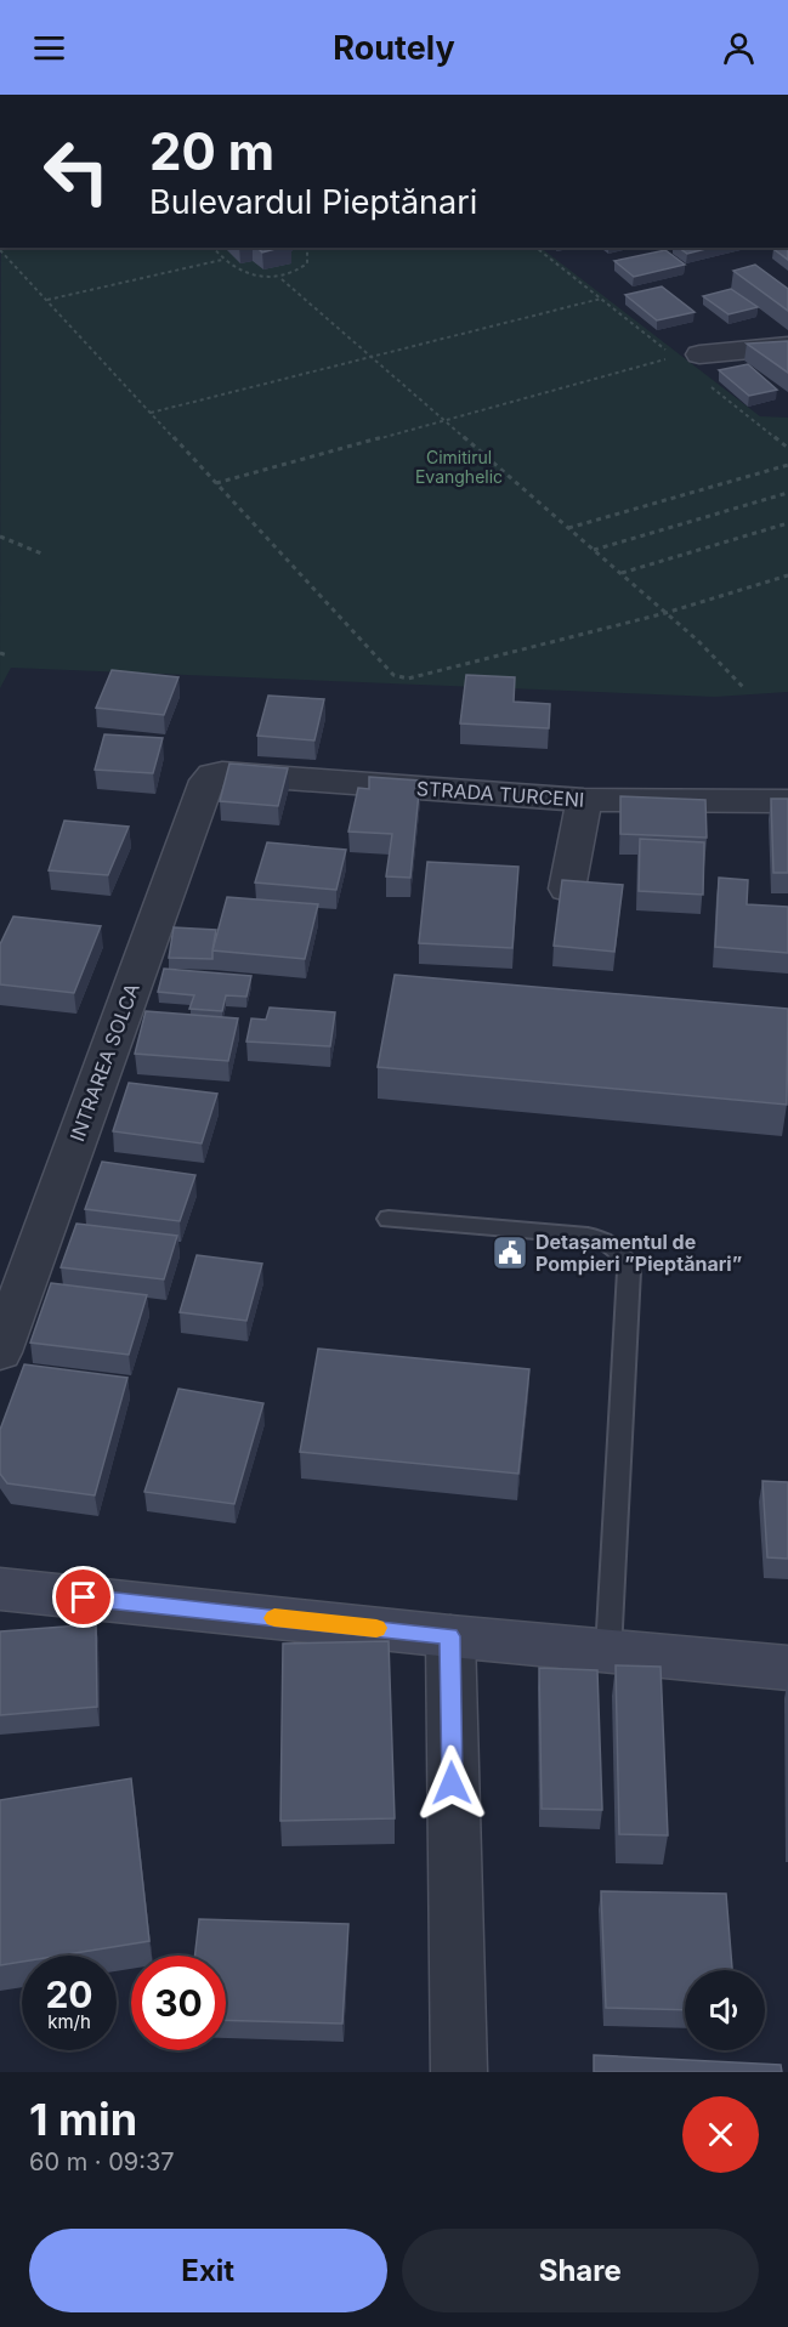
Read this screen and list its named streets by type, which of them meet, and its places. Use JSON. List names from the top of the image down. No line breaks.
{"streets":{"street":["STRADA TURCENI","INTRAREA SOLCA"]},"crossings":[["STRADA TURCENI","INTRAREA SOLCA"]],"parks":["Cimitirul Evanghelic"],"places":{"public building":["Detașamentul de Pompieri ”Pieptănari”"]},"page":{"header":"Routely","turn":["20 m","Bulevardul Pieptănari"],"speed":"20 km/h","limit":"30","heading":["1 min","60 m · 09:37"],"buttons":["Exit","Share"]}}
